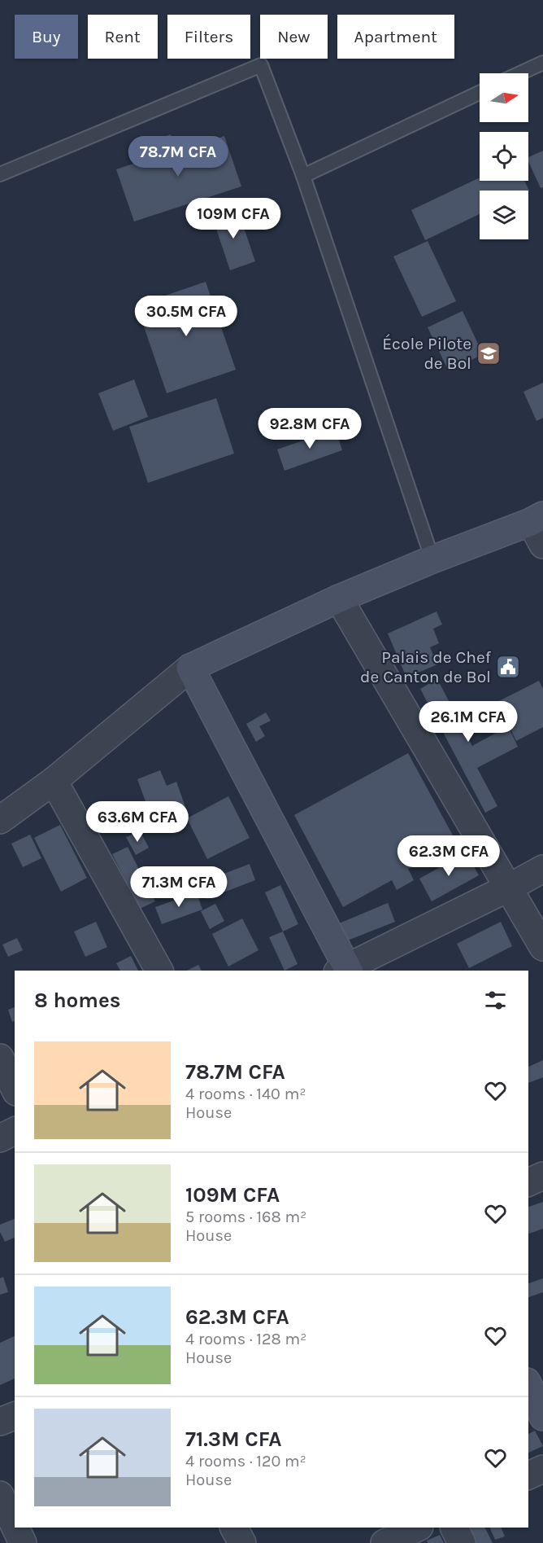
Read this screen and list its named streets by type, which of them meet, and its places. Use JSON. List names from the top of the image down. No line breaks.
{"places":{"school or university":["École Pilote de Bol"],"public building":["Palais de Chef de Canton de Bol"]},"north":"right","page":{"chip":["Buy","Rent","Filters","New","Apartment"],"price":["78.7M CFA","109M CFA","30.5M CFA","92.8M CFA","26.1M CFA","63.6M CFA","62.3M CFA","71.3M CFA"],"heading":"8 homes","list":[{"name":"78.7M CFA","note":"4 rooms · 140 m² · House"},{"name":"109M CFA","note":"5 rooms · 168 m² · House"},{"name":"62.3M CFA","note":"4 rooms · 128 m² · House"},{"name":"71.3M CFA","note":"4 rooms · 120 m² · House"}]}}
